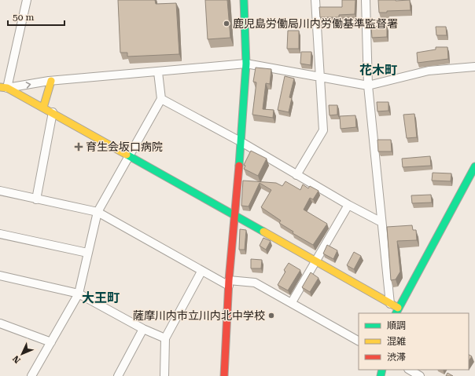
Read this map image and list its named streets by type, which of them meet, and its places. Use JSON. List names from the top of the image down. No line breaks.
{"districts":["花木町","大王町"],"places":{"other":["鹿児島労働局川内労働基準監督署","薩摩川内市立川内北中学校"],"health":["育生会坂口病院"]},"legend":["順調","混雑","渋滞"],"scale_bar":"50 m","north":"bottom left"}
